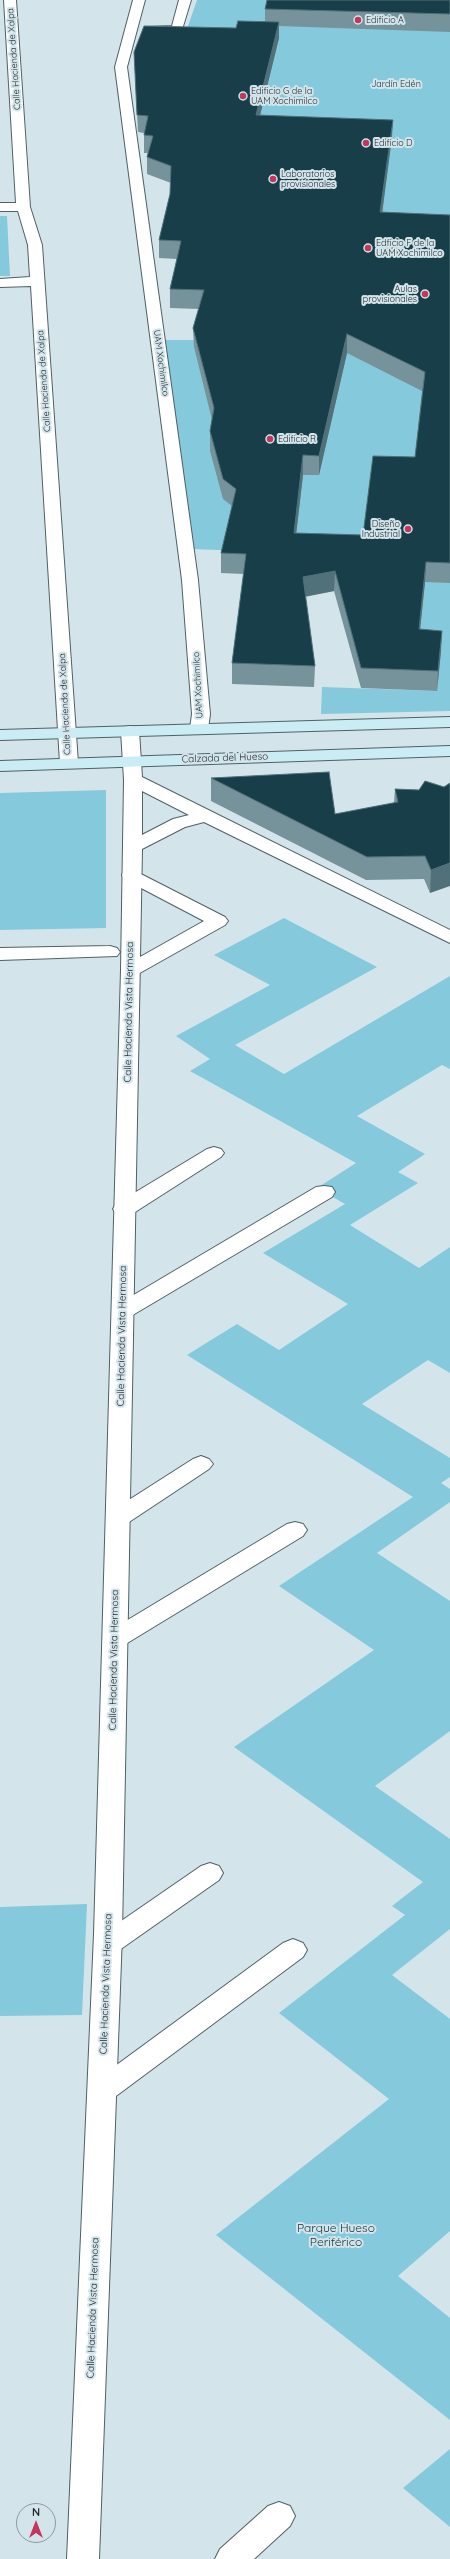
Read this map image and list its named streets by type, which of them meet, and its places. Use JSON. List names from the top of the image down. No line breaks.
{"streets":{"main road":["Calzada del Hueso"],"street":["Calle Hacienda de Xalpa","UAM Xochimilco","Calle Hacienda Vista Hermosa"]},"crossings":[["Calle Hacienda de Xalpa","Calzada del Hueso"],["Calzada del Hueso","Calle Hacienda Vista Hermosa"]],"parks":["Jardín Edén","Parque Hueso Periférico"],"places":["Edificio A","Edificio G de la UAM Xochimilco","Edificio D","Laboratorios provisionales","Edficio F de la UAM Xochimilco","Aulas provisionales","Edificio R","Diseño Industrial"],"north":"top"}
